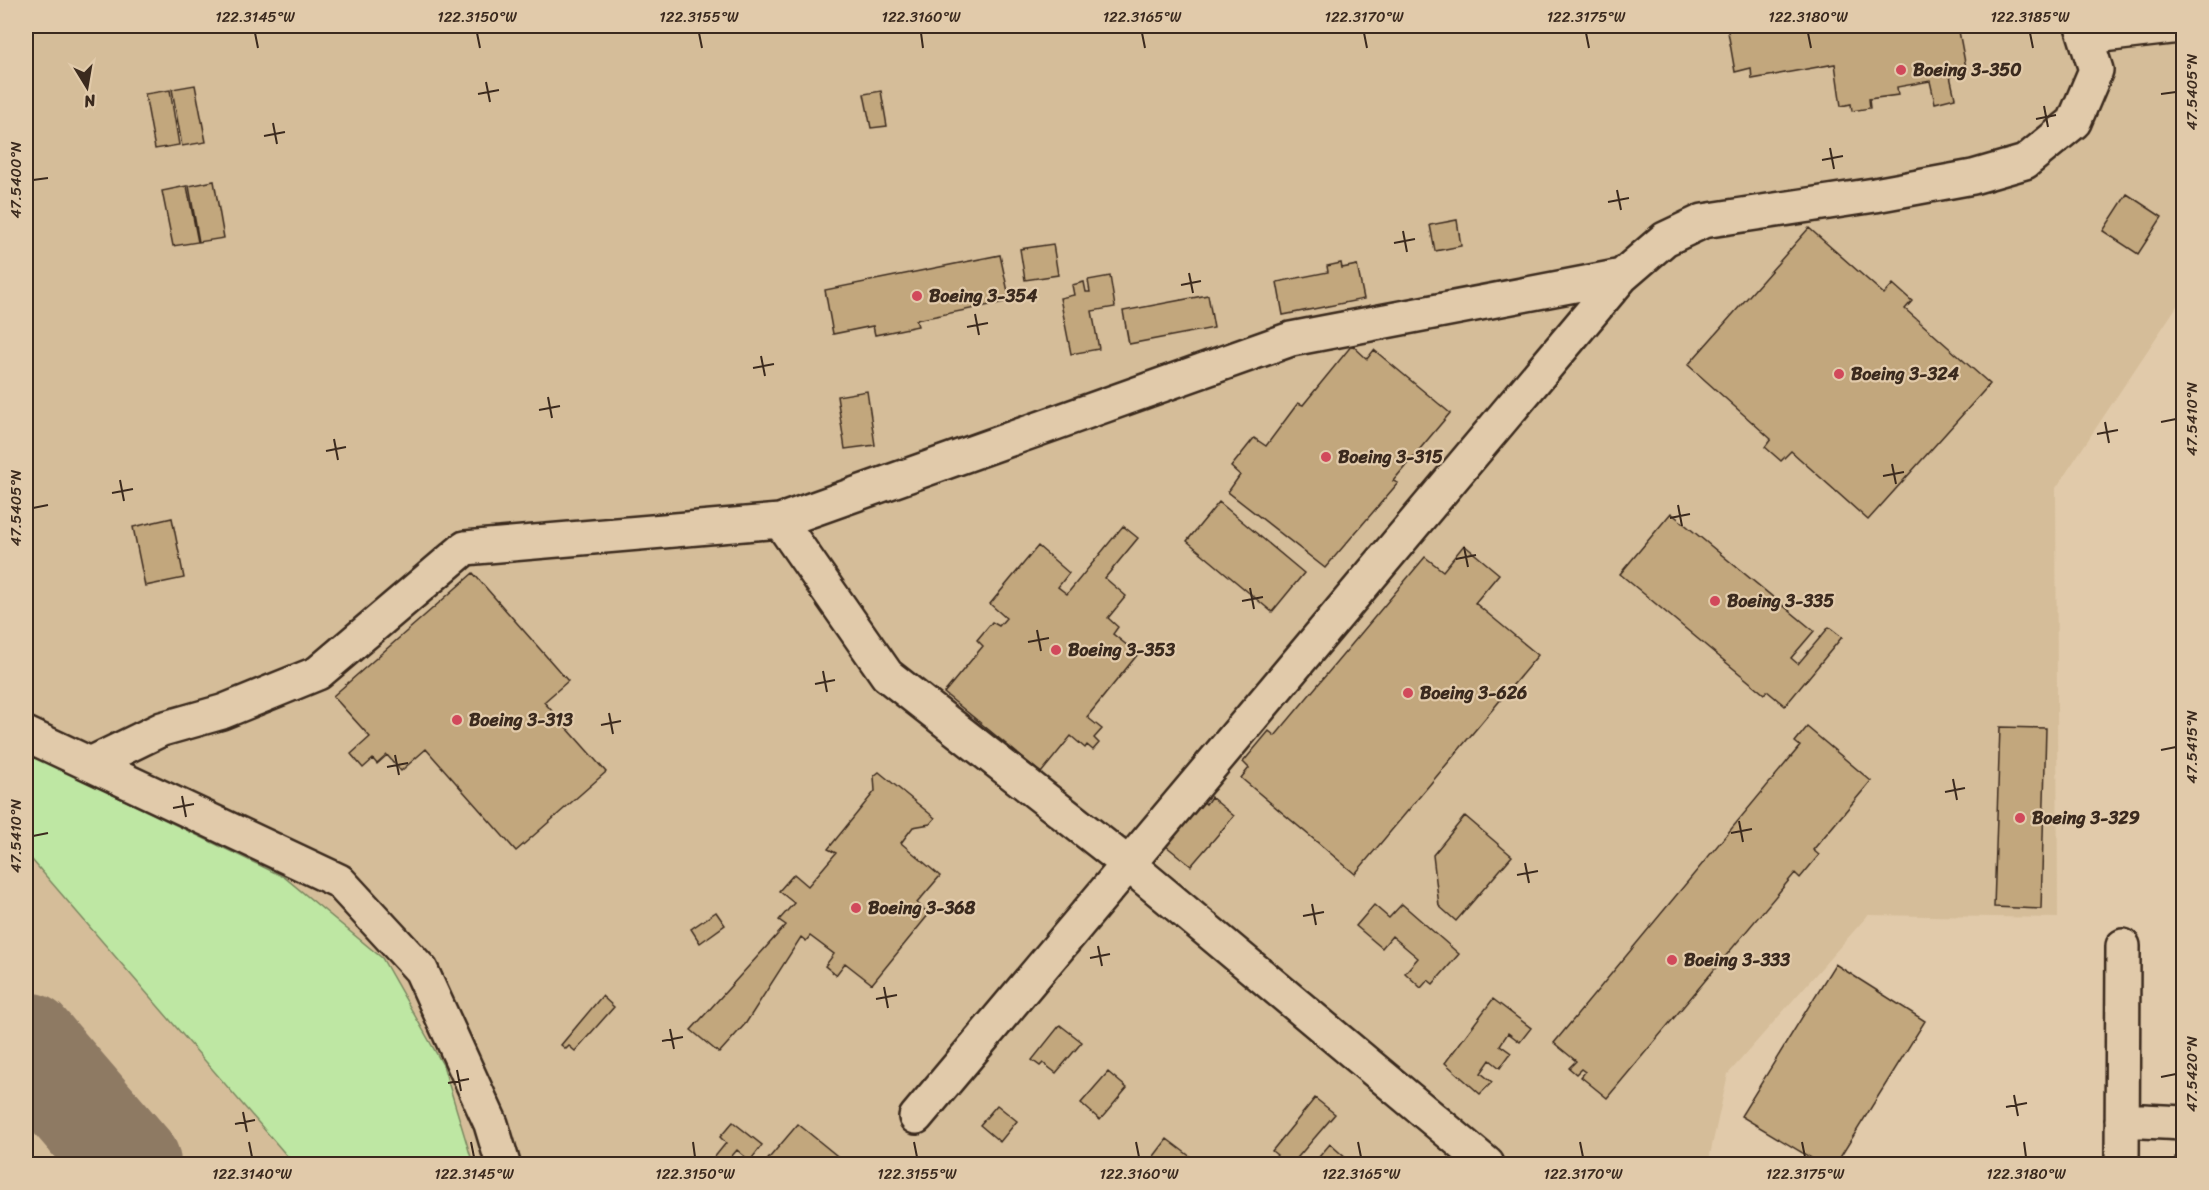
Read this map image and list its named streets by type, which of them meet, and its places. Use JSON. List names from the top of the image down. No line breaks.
{"places":["Boeing 3-350","Boeing 3-354","Boeing 3-324","Boeing 3-315","Boeing 3-335","Boeing 3-353","Boeing 3-626","Boeing 3-313","Boeing 3-329","Boeing 3-368","Boeing 3-333"],"north":"bottom","coordinates":["122.3145°W","122.3150°W","122.3155°W","122.3160°W","122.3165°W","122.3170°W","122.3175°W","122.3180°W","122.3185°W","47.5405°N","47.5400°N","47.5410°N","47.5415°N","47.5420°N","122.3140°W"]}
